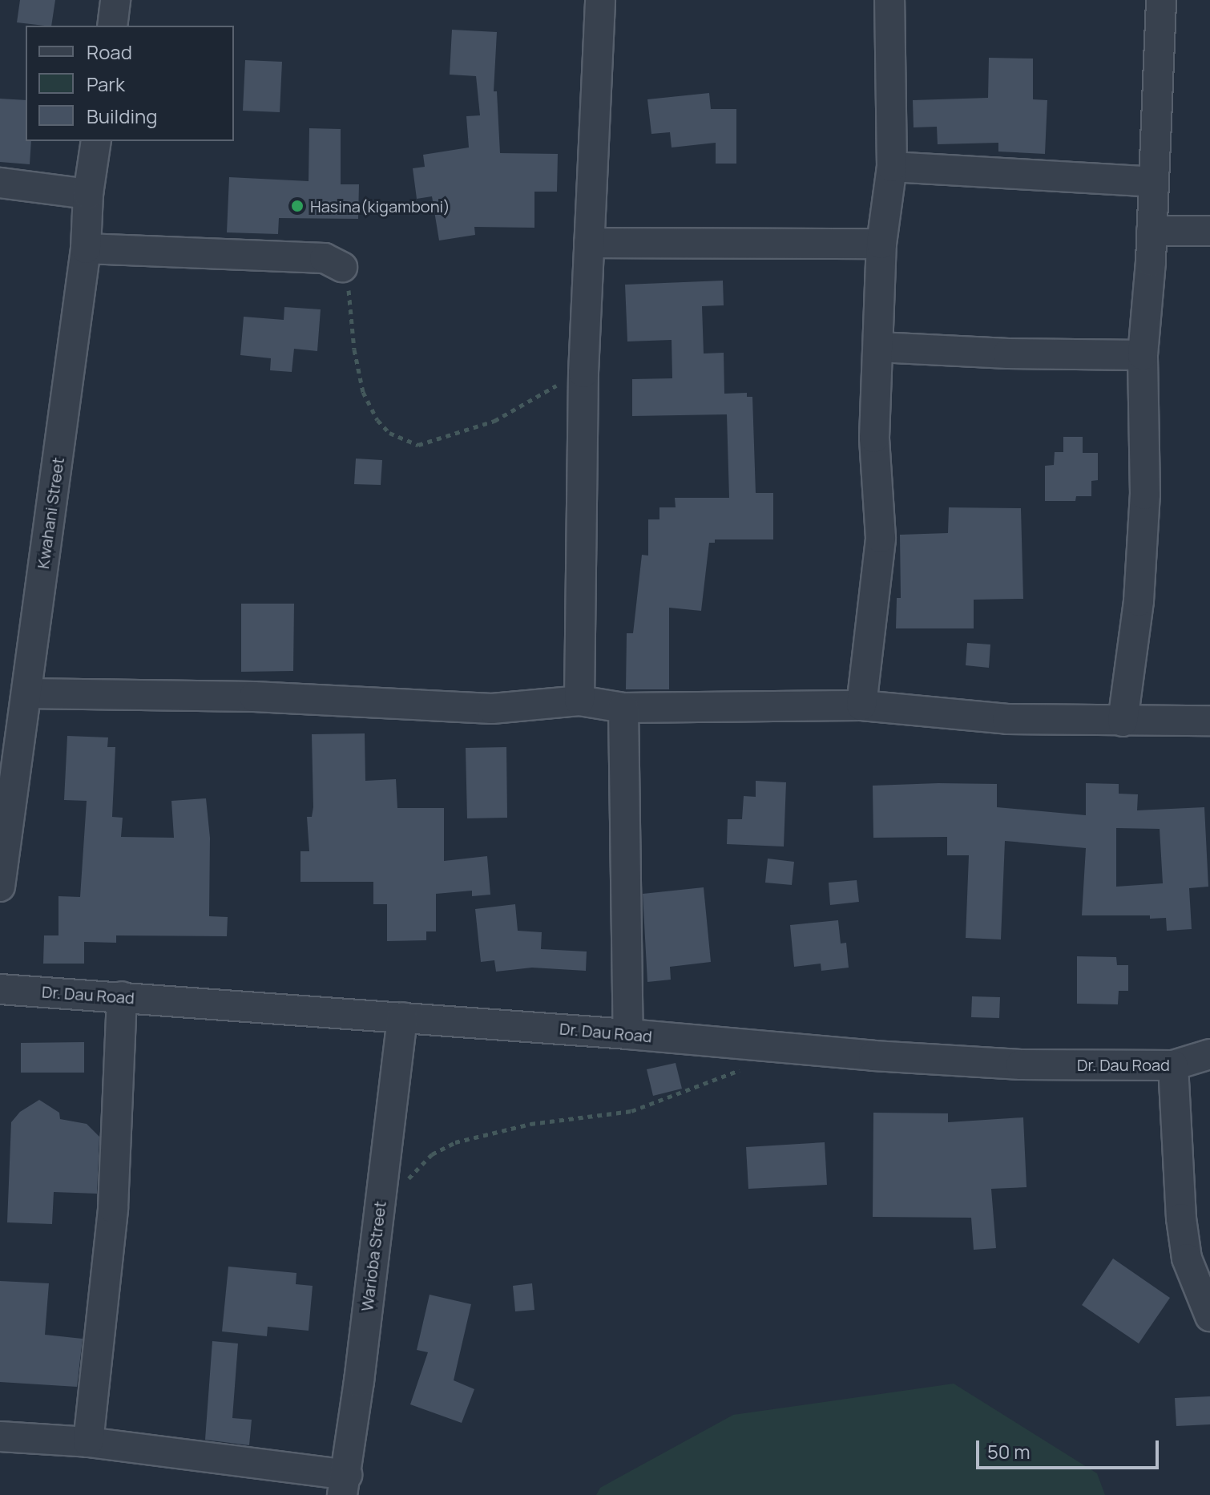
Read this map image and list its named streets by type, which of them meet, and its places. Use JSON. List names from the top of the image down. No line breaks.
{"streets":{"street":["Kwahani Street","Dr. Dau Road","Warioba Street"]},"crossings":[["Dr. Dau Road","Warioba Street"]],"places":["Hasina(kigamboni)"],"legend":["Road","Park","Building"],"scale_bar":"50 m"}
